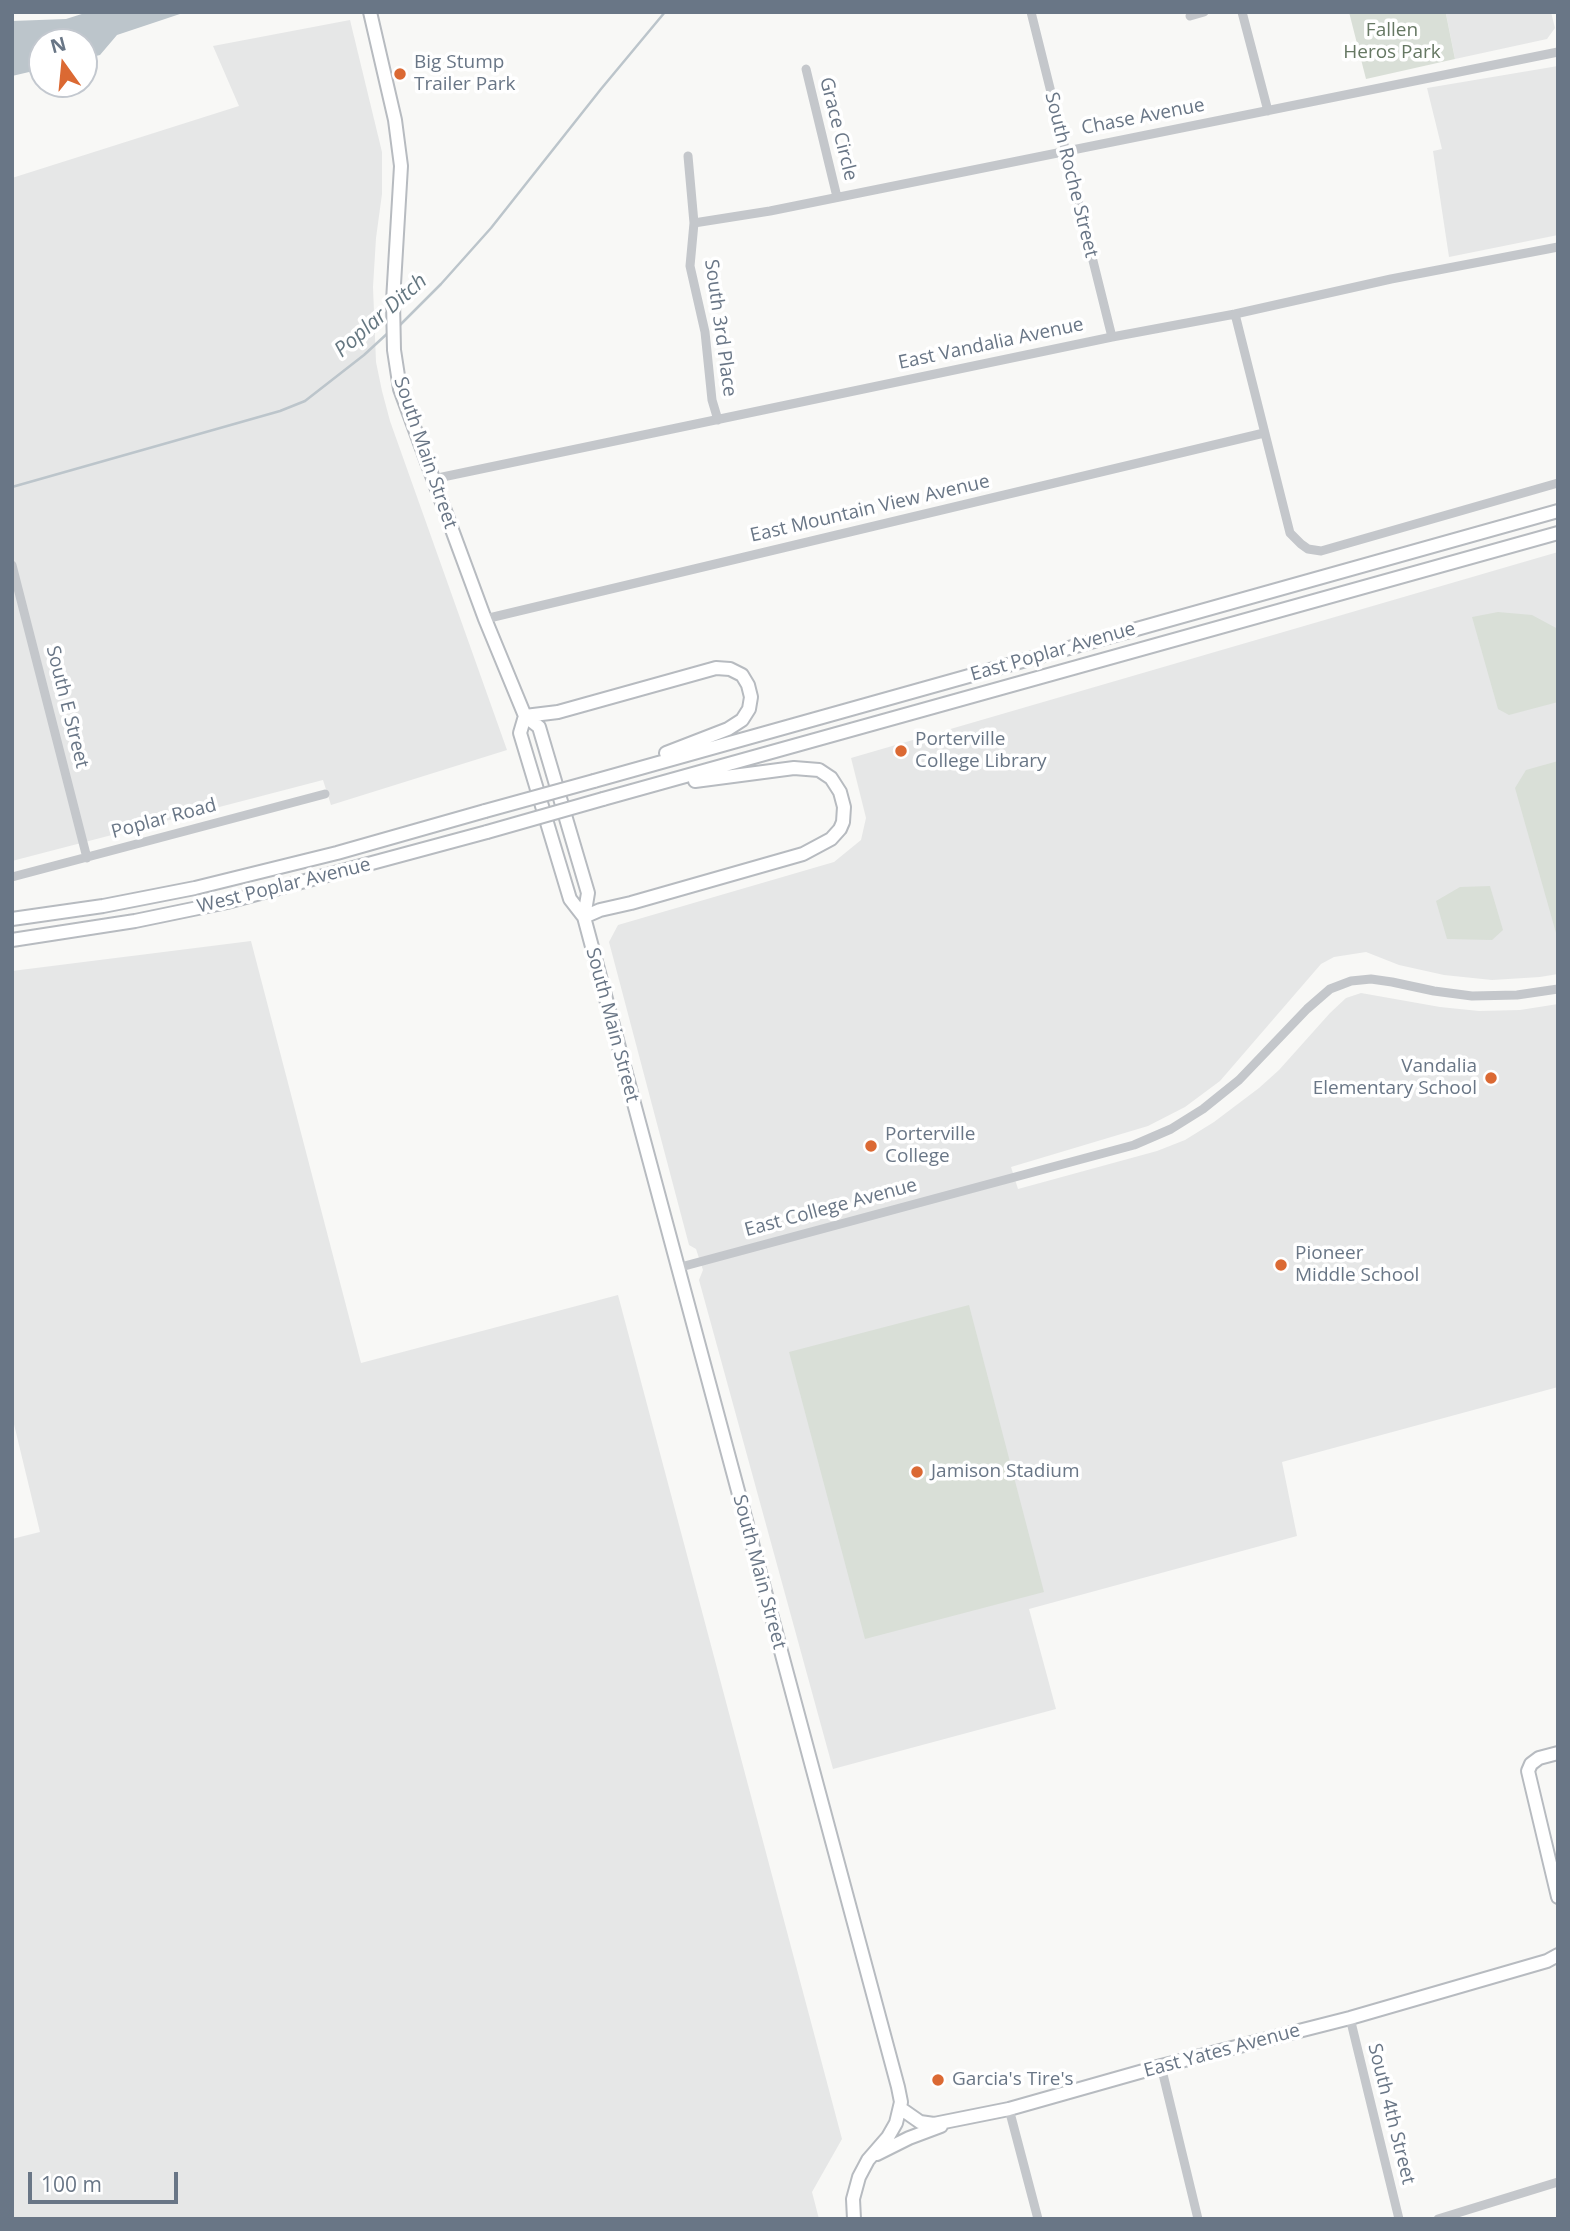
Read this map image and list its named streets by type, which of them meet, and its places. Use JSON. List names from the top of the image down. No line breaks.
{"streets":{"main road":["South Main Street","East Poplar Avenue","West Poplar Avenue","East Yates Avenue"],"street":["Chase Avenue","Grace Circle","South Roche Street","South 3rd Place","East Vandalia Avenue","East Mountain View Avenue","South E Street","Poplar Road","East College Avenue","South 4th Street"]},"crossings":[["Chase Avenue","Grace Circle"],["Chase Avenue","South Roche Street"],["Chase Avenue","South 3rd Place"],["South Roche Street","East Vandalia Avenue"],["South 3rd Place","East Vandalia Avenue"],["East Vandalia Avenue","South Main Street"],["South Main Street","East Mountain View Avenue"],["South Main Street","East College Avenue"],["South Main Street","East Yates Avenue"],["East Poplar Avenue","West Poplar Avenue"],["South E Street","Poplar Road"],["East Yates Avenue","South 4th Street"]],"water":["Poplar Ditch"],"parks":["Fallen Heros Park"],"places":["Big Stump Trailer Park","Porterville College Library","Vandalia Elementary School","Porterville College","Pioneer Middle School","Jamison Stadium","Garcia's Tire's"],"scale_bar":"100 m","north":"top"}
